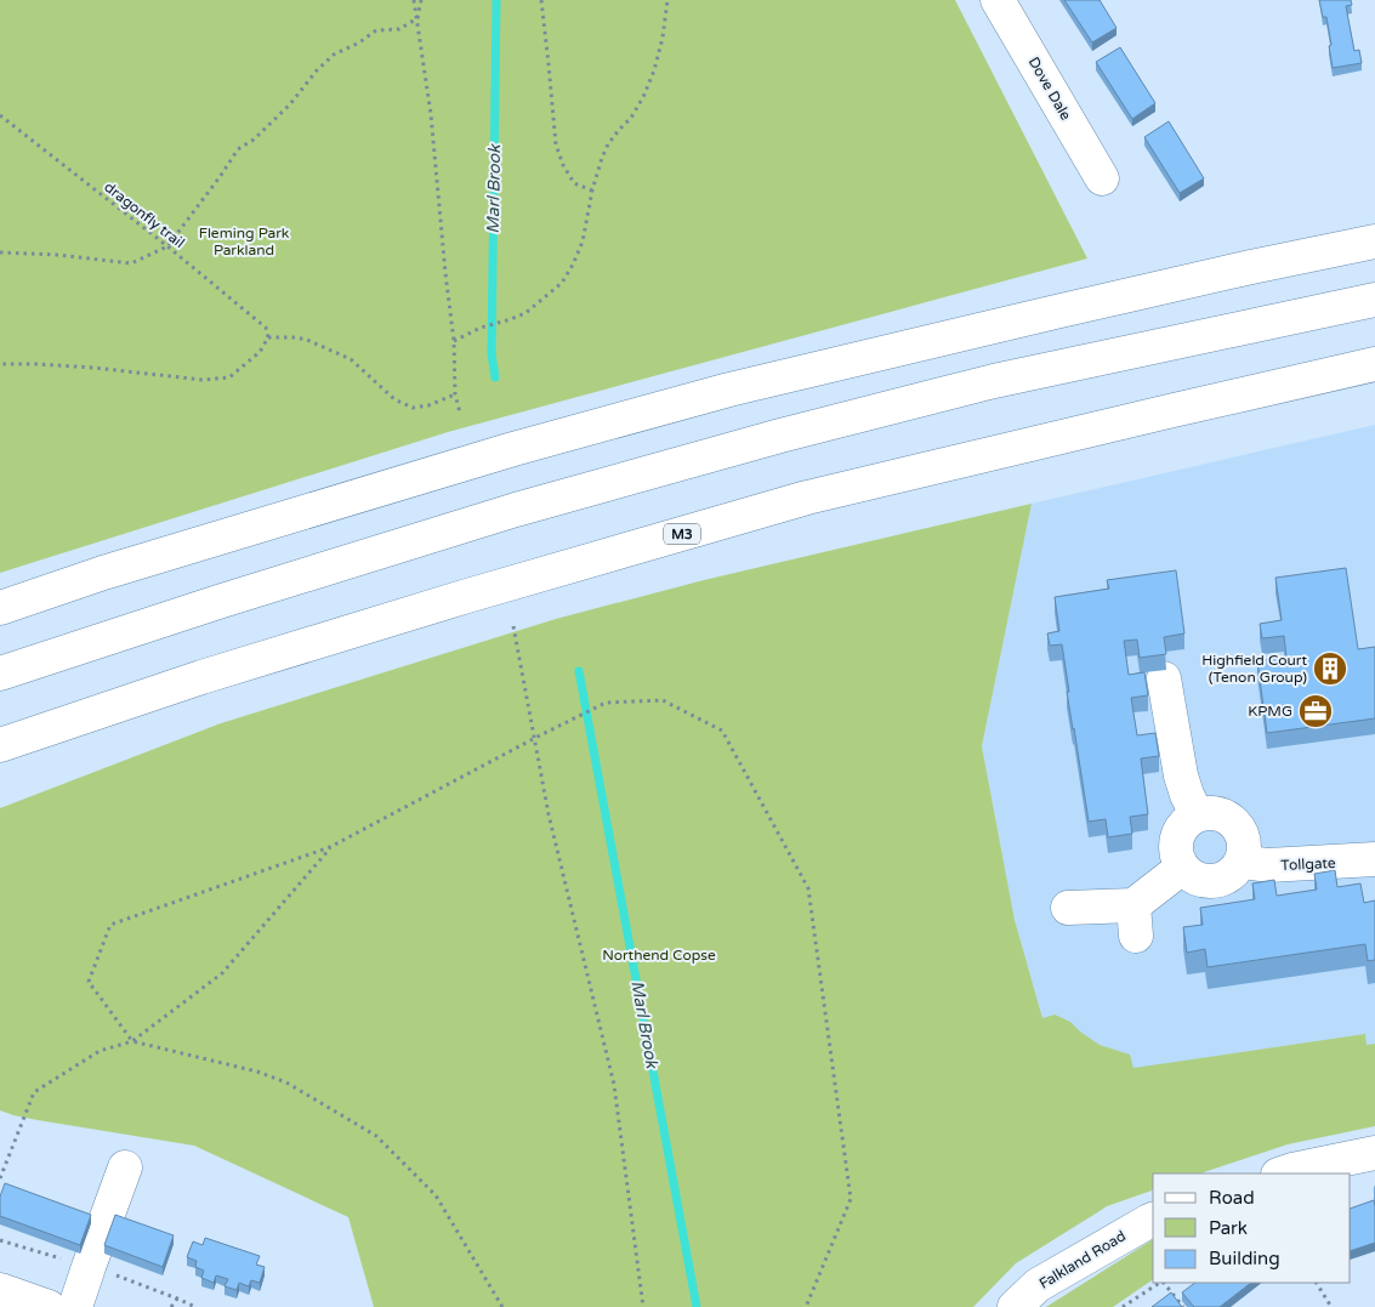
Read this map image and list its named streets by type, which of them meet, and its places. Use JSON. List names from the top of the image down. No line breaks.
{"streets":{"main road":["Dove Dale","M3","Tollgate","Falkland Road"],"path":["dragonfly trail"]},"water":["Marl Brook"],"parks":["Fleming Park Parkland","Northend Copse"],"places":{"building":["Highfield Court (Tenon Group)"],"office":["KPMG"]},"legend":["Road","Park","Building"]}
